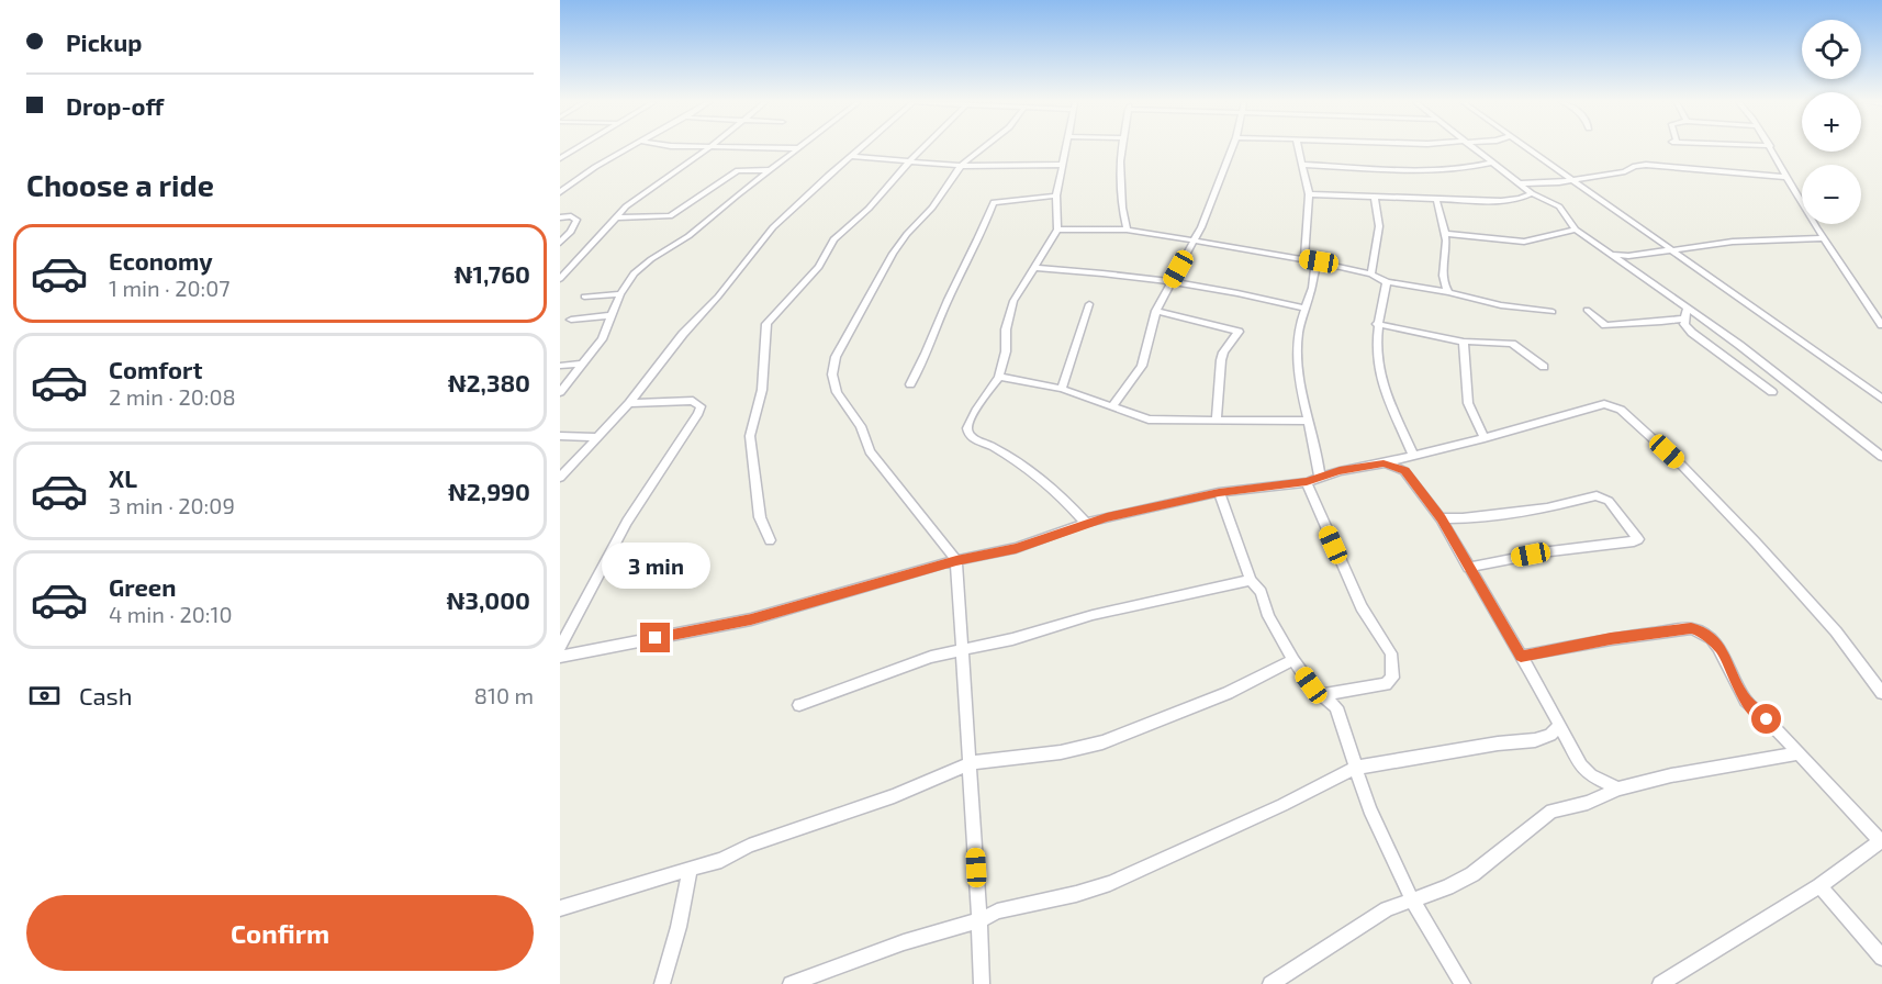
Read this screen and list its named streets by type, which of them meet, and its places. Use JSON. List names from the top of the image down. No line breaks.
{"page":{"banner":["Pickup","Drop-off"],"map_buttons":["+","−"],"heading":"Choose a ride","list":[{"name":"Economy","note":"1 min · 20:07","value":"₦1,760"},{"name":"Comfort","note":"2 min · 20:08","value":"₦2,380"},{"name":"XL","note":"3 min · 20:09","value":"₦2,990"},{"name":"Green","note":"4 min · 20:10","value":"₦3,000"}],"bubble":"3 min","pay":["Cash","810 m"],"buttons":"Confirm"}}
